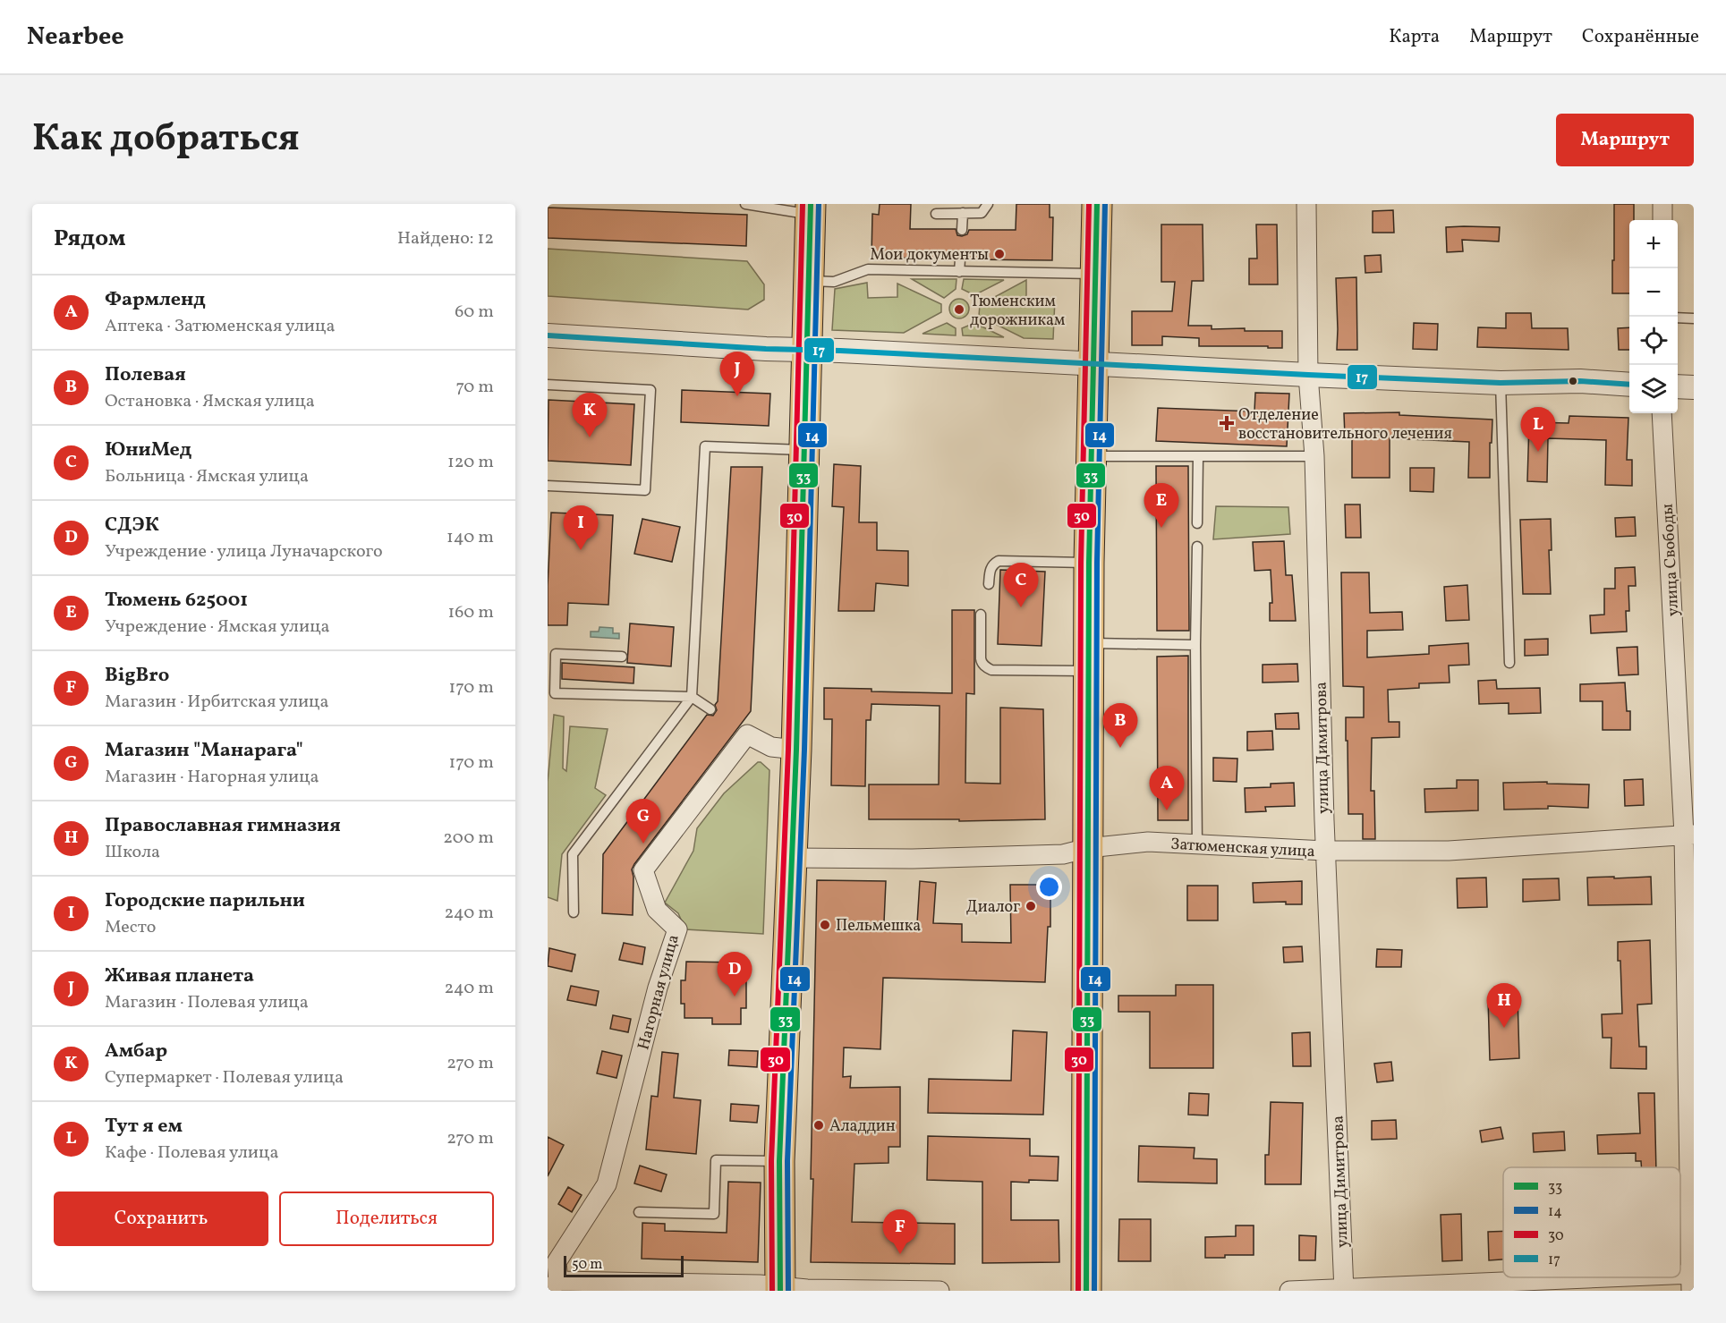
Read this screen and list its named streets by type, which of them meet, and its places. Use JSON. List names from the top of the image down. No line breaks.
{"streets":{"street":["улица Свободы","улица Димитрова","Затюменская улица","Нагорная улица"]},"crossings":[["улица Свободы","Затюменская улица"],["улица Димитрова","Затюменская улица"]],"places":{"other":["Мои документы","Тюменским дорожникам","Диалог","Пельмешка","Аладдин"],"health":["Отделение восстановительного лечения"]},"lines":["transit line 33","transit line 14","transit line 30","transit line 17"],"legend":["33","14","30","17"],"scale_bar":"50 m","page":{"header":"Nearbee","nav":["Карта","Маршрут","Сохранённые"],"title":"Как добраться","buttons":["Маршрут",["Сохранить","Поделиться"]],"heading":["Рядом","Найдено: 12"],"map_buttons":["+","−"],"list":[{"mark":"A","name":"Фармленд","note":"Аптека · Затюменская улица","value":"60 m"},{"mark":"B","name":"Полевая","note":"Остановка · Ямская улица","value":"70 m"},{"mark":"C","name":"ЮниМед","note":"Больница · Ямская улица","value":"120 m"},{"mark":"D","name":"СДЭК","note":"Учреждение · улица Луначарского","value":"140 m"},{"mark":"E","name":"Тюмень 625001","note":"Учреждение · Ямская улица","value":"160 m"},{"mark":"F","name":"BigBro","note":"Магазин · Ирбитская улица","value":"170 m"},{"mark":"G","name":"Магазин \"Манарага\"","note":"Магазин · Нагорная улица","value":"170 m"},{"mark":"H","name":"Православная гимназия","note":"Школа","value":"200 m"},{"mark":"I","name":"Городские парильни","note":"Место","value":"240 m"},{"mark":"J","name":"Живая планета","note":"Магазин · Полевая улица","value":"240 m"},{"mark":"K","name":"Амбар","note":"Супермаркет · Полевая улица","value":"270 m"},{"mark":"L","name":"Тут я ем","note":"Кафе · Полевая улица","value":"270 m"}],"pins":["J","K","L","E","I","C","B","A","G","D","H","F"],"scale":"50 m"}}
